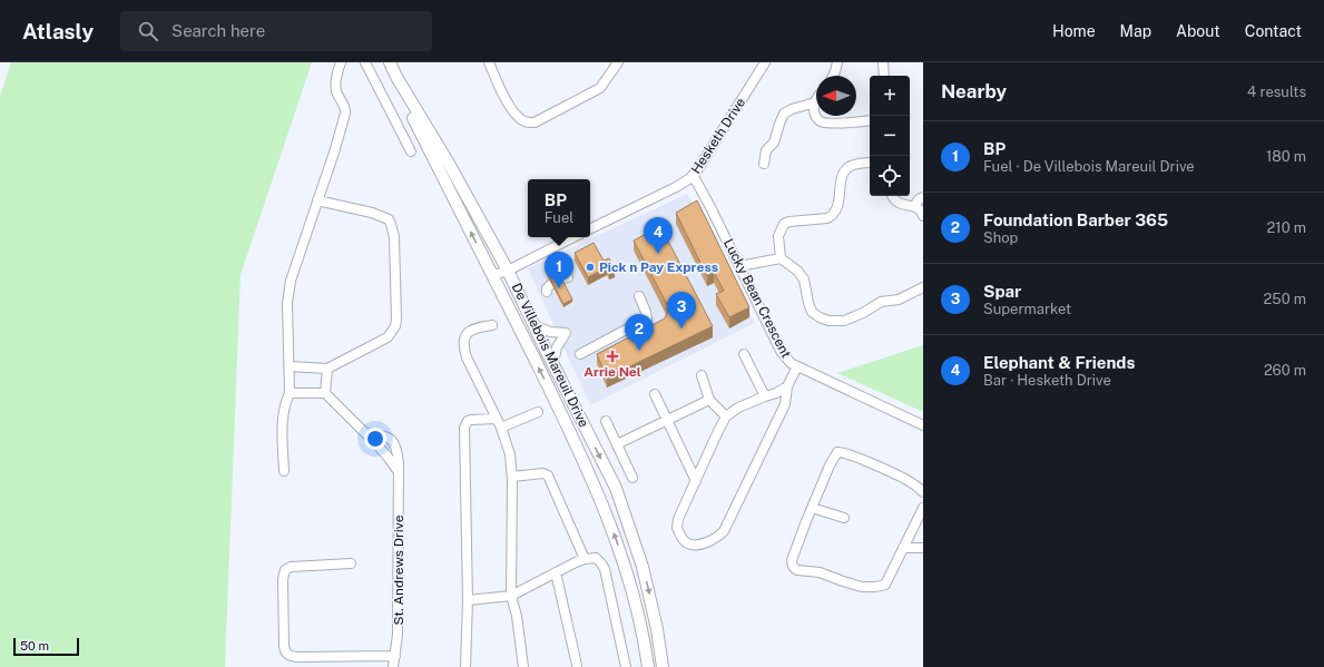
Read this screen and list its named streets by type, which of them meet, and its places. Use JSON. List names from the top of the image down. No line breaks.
{"streets":{"main road":["De Villebois Mareuil Drive"],"street":["Hesketh Drive","Lucky Bean Crescent","St. Andrews Drive"]},"crossings":[["Hesketh Drive","Lucky Bean Crescent"]],"places":{"other":["Pick n Pay Express"],"health":["Arrie Nel"]},"scale_bar":"50 m","north":"left","page":{"header":"Atlasly","search":"Search here","nav":["Home","Map","About","Contact"],"heading":["Nearby","4 results"],"map_buttons":["+","−"],"list":[{"mark":"1","name":"BP","note":"Fuel · De Villebois Mareuil Drive","value":"180 m"},{"mark":"2","name":"Foundation Barber 365","note":"Shop","value":"210 m"},{"mark":"3","name":"Spar","note":"Supermarket","value":"250 m"},{"mark":"4","name":"Elephant & Friends","note":"Bar · Hesketh Drive","value":"260 m"}],"popup":["BP","Fuel"],"pins":["4","1","3","2"],"scale":"50 m"}}
